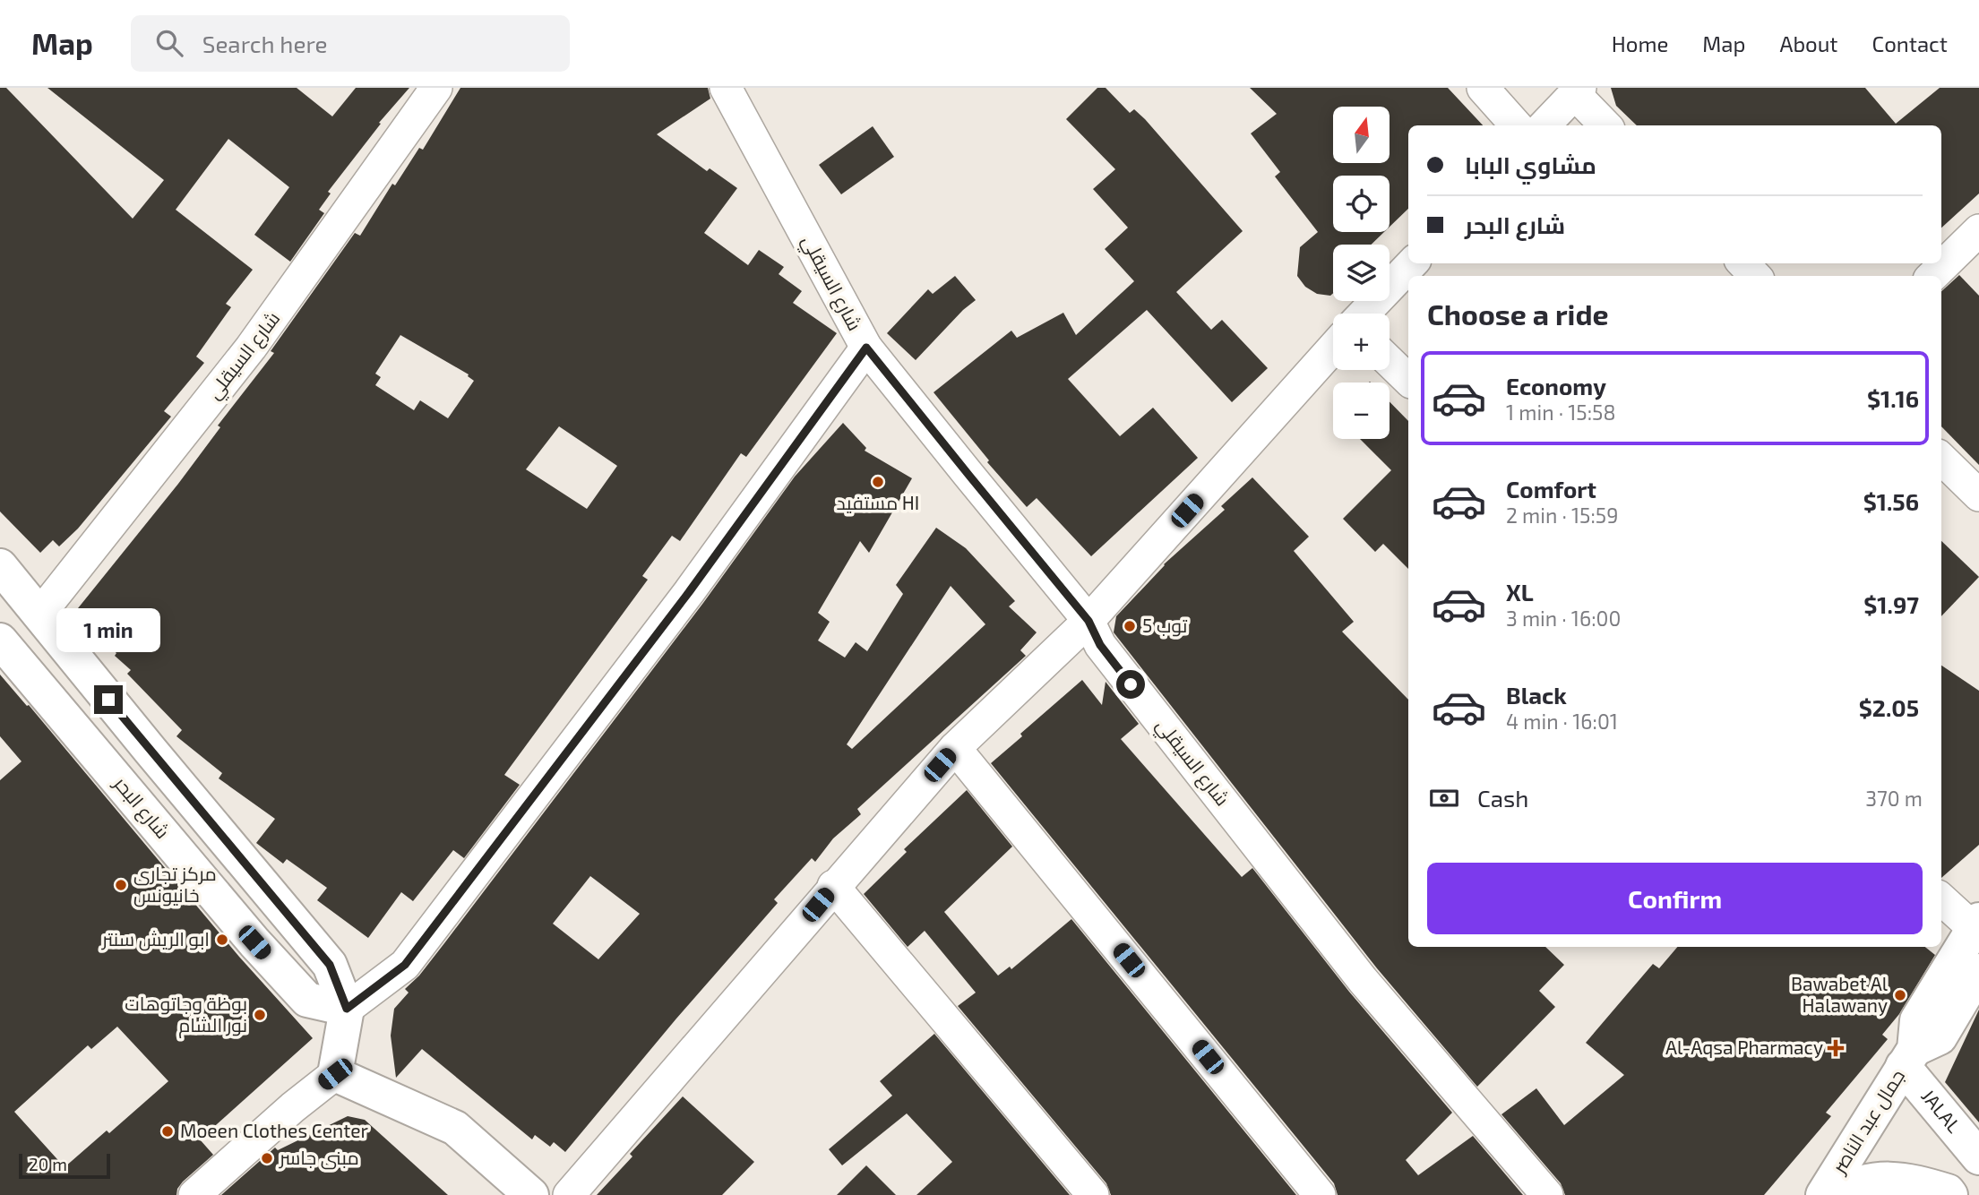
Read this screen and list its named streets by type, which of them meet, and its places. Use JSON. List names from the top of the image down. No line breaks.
{"streets":{"main road":["شارع البحر","JALAL","جمال عبد الناصر"],"street":["شارع السيقلي"]},"crossings":[["JALAL","جمال عبد الناصر"]],"places":{"other":["مستفيد HI","توب 5","مركز تجارى خانيونس","ابو الريش سنتر","Bawabet Al Halawany","بوظة وجاتوهات نور الشام","Moeen Clothes Center","مبنى جاسر"],"health":["Al-Aqsa Pharmacy"]},"scale_bar":"20 m","north":"top","page":{"header":"Map","search":"Search here","nav":["Home","Map","About","Contact"],"map_buttons":["+","−"],"banner":["مشاوي البابا","شارع البحر"],"heading":"Choose a ride","list":[{"name":"Economy","note":"1 min · 15:58","value":"$1.16"},{"name":"Comfort","note":"2 min · 15:59","value":"$1.56"},{"name":"XL","note":"3 min · 16:00","value":"$1.97"},{"name":"Black","note":"4 min · 16:01","value":"$2.05"}],"bubble":"1 min","pay":["Cash","370 m"],"buttons":"Confirm","scale":"20 m"}}
